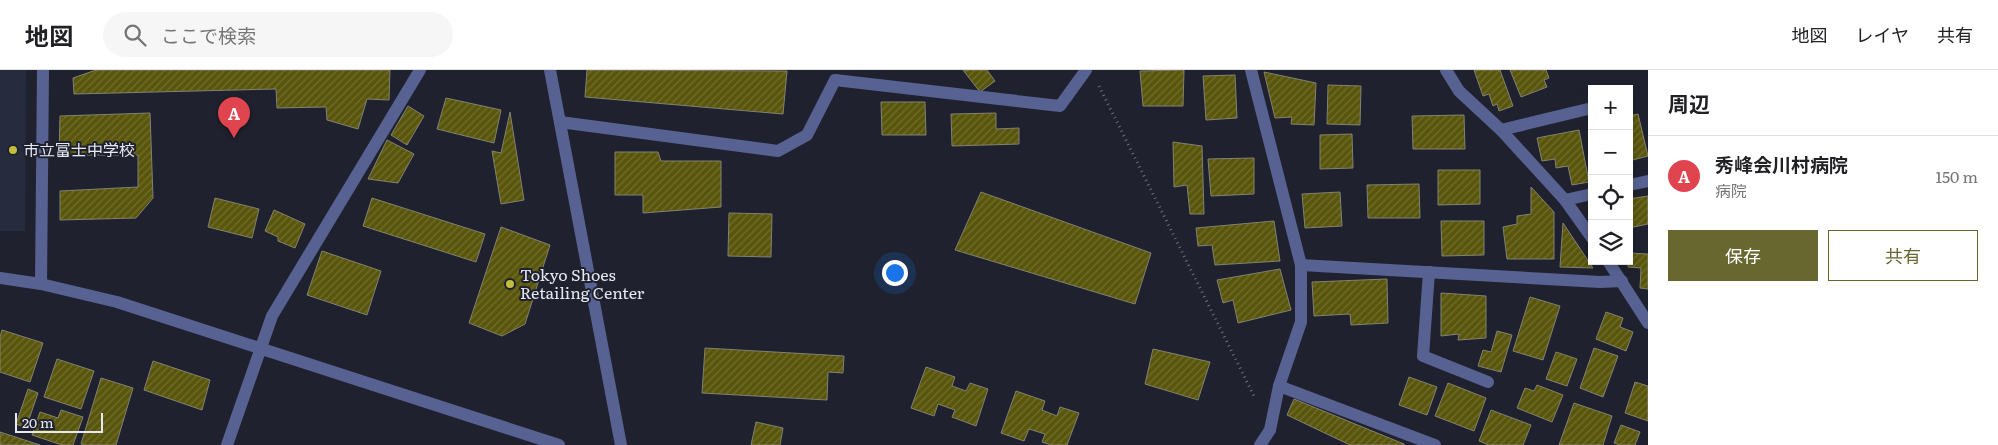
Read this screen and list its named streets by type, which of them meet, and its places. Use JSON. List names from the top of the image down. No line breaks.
{"places":["市立富士中学校","Tokyo Shoes Retailing Center"],"scale_bar":"20 m","page":{"header":"地図","search":"ここで検索","nav":["地図","レイヤ","共有"],"heading":"周辺","map_buttons":["+","−"],"pins":"A","list":[{"mark":"A","name":"秀峰会川村病院","note":"病院","value":"150 m"}],"buttons":["保存","共有"],"scale":"20 m"}}
